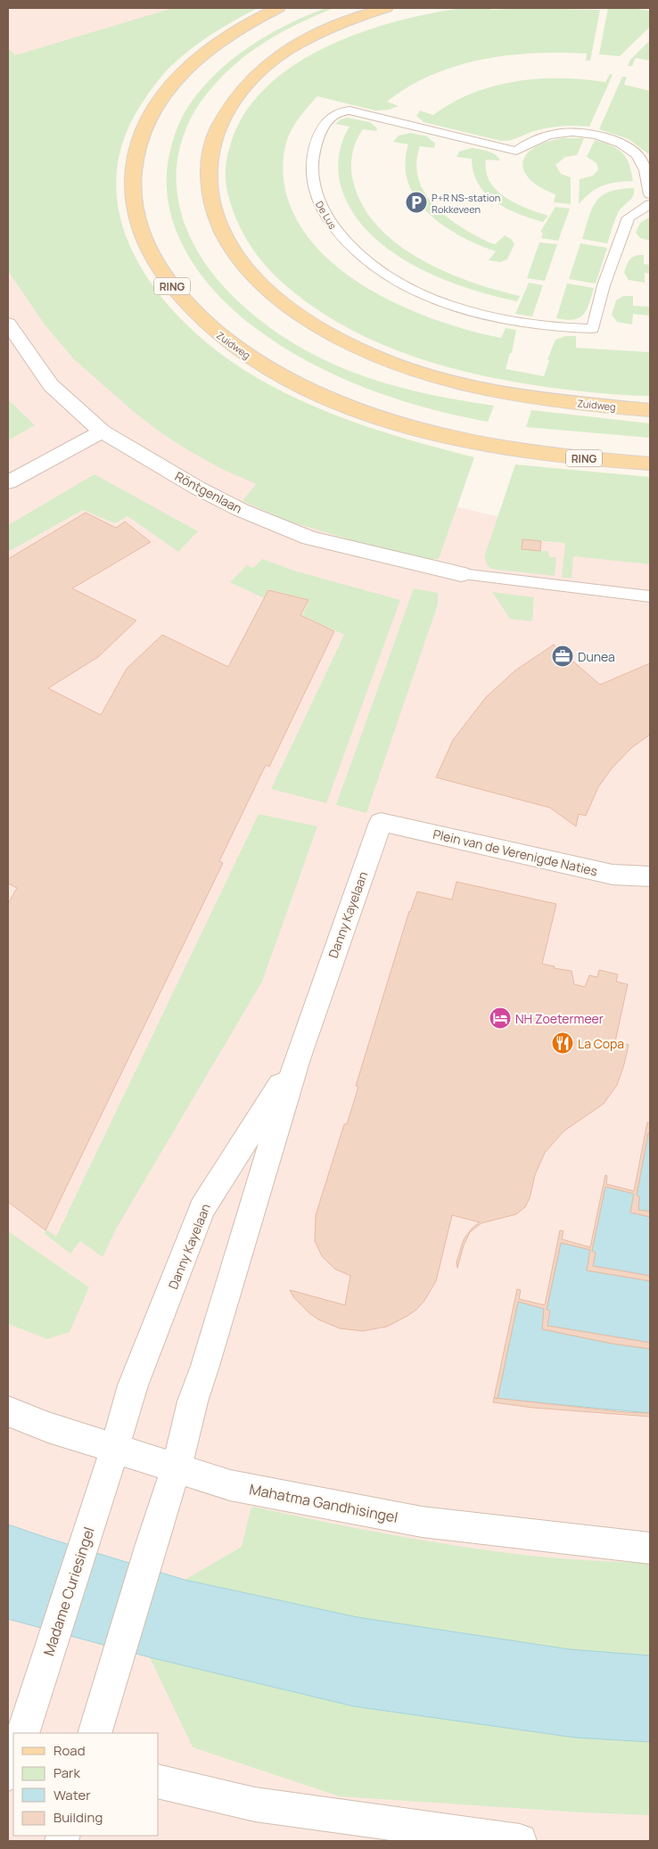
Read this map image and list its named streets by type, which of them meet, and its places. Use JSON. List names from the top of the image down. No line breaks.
{"streets":{"main road":["RING","Zuidweg"],"street":["Röntgenlaan","Plein van de Verenigde Naties","Danny Kayelaan","Mahatma Gandhisingel","Madame Curiesingel"],"lane":["De Lus"]},"crossings":[["Plein van de Verenigde Naties","Danny Kayelaan"],["Danny Kayelaan","Mahatma Gandhisingel"],["Danny Kayelaan","Madame Curiesingel"],["Mahatma Gandhisingel","Madame Curiesingel"]],"places":{"parking":["P+R NS-station Rokkeveen"],"office":["Dunea"],"hotel":["NH Zoetermeer"],"restaurant":["La Copa"]},"legend":["Road","Park","Water","Building"]}
